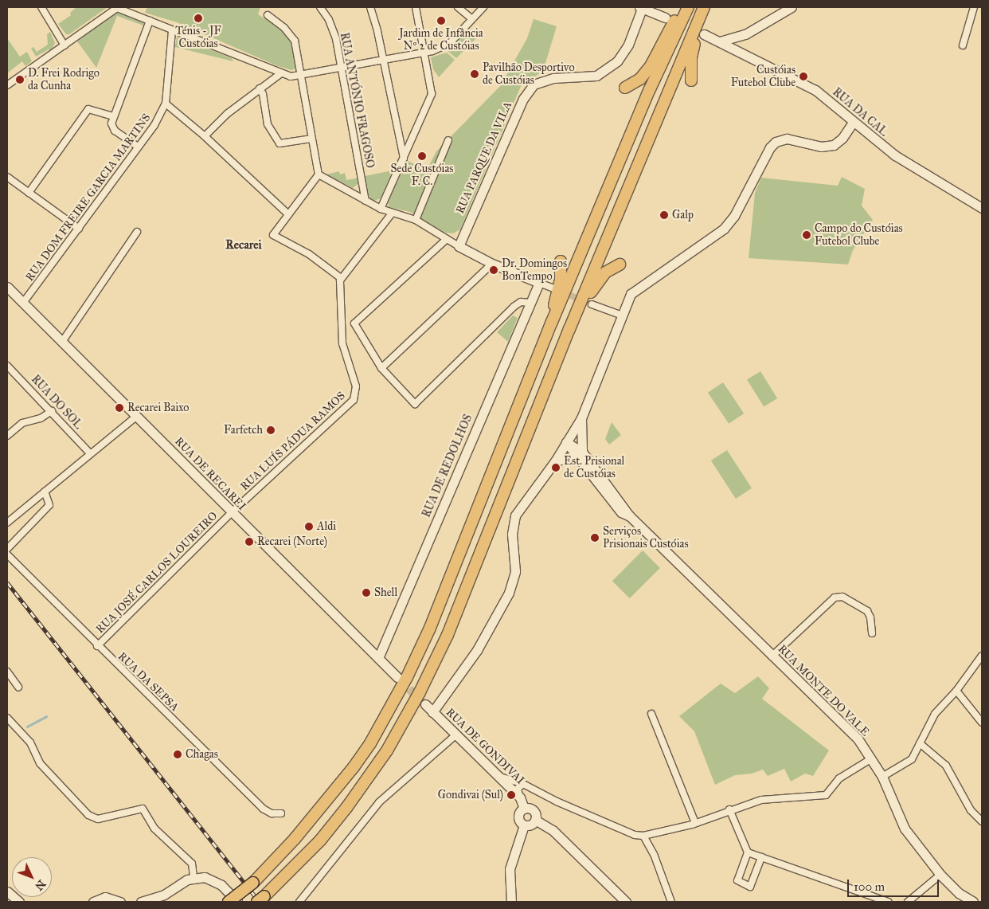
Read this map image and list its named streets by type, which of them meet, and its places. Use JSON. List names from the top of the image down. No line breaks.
{"streets":{"street":["RUA ANTÓNIO FRAGOSO","RUA DA CAL","RUA PARQUE DA VILA","RUA DOM FREIRE GARCIA MARTINS","RUA DO SOL","RUA LUÍS PÁDUA RAMOS","RUA DE REDOLHOS","RUA DE RECAREI","RUA JOSÉ CARLOS LOUREIRO","RUA DA SEPSA","RUA MONTE DO VALE","RUA DE GONDIVAI"]},"crossings":[["RUA DOM FREIRE GARCIA MARTINS","RUA DE RECAREI"],["RUA LUÍS PÁDUA RAMOS","RUA DE RECAREI"],["RUA LUÍS PÁDUA RAMOS","RUA JOSÉ CARLOS LOUREIRO"],["RUA DE REDOLHOS","RUA DE RECAREI"],["RUA DE RECAREI","RUA JOSÉ CARLOS LOUREIRO"],["RUA JOSÉ CARLOS LOUREIRO","RUA DA SEPSA"]],"districts":["Recarei"],"places":["Ténis - JF Custóias","Jardim de Infância Nº 2 de Custóias","Pavilhão Desportivo de Custóias","Custóias Futebol Clube","D. Frei Rodrigo da Cunha","Sede Custóias F. C.","Galp","Campo do Custóias Futebol Clube","Dr. Domingos BonTempo","Recarei Baixo","Farfetch","Est. Prisional de Custóias","Aldi","Serviços Prisionais Custóias","Recarei (Norte)","Shell","Chagas","Gondivai (Sul)"],"scale_bar":"100 m","north":"bottom right"}
